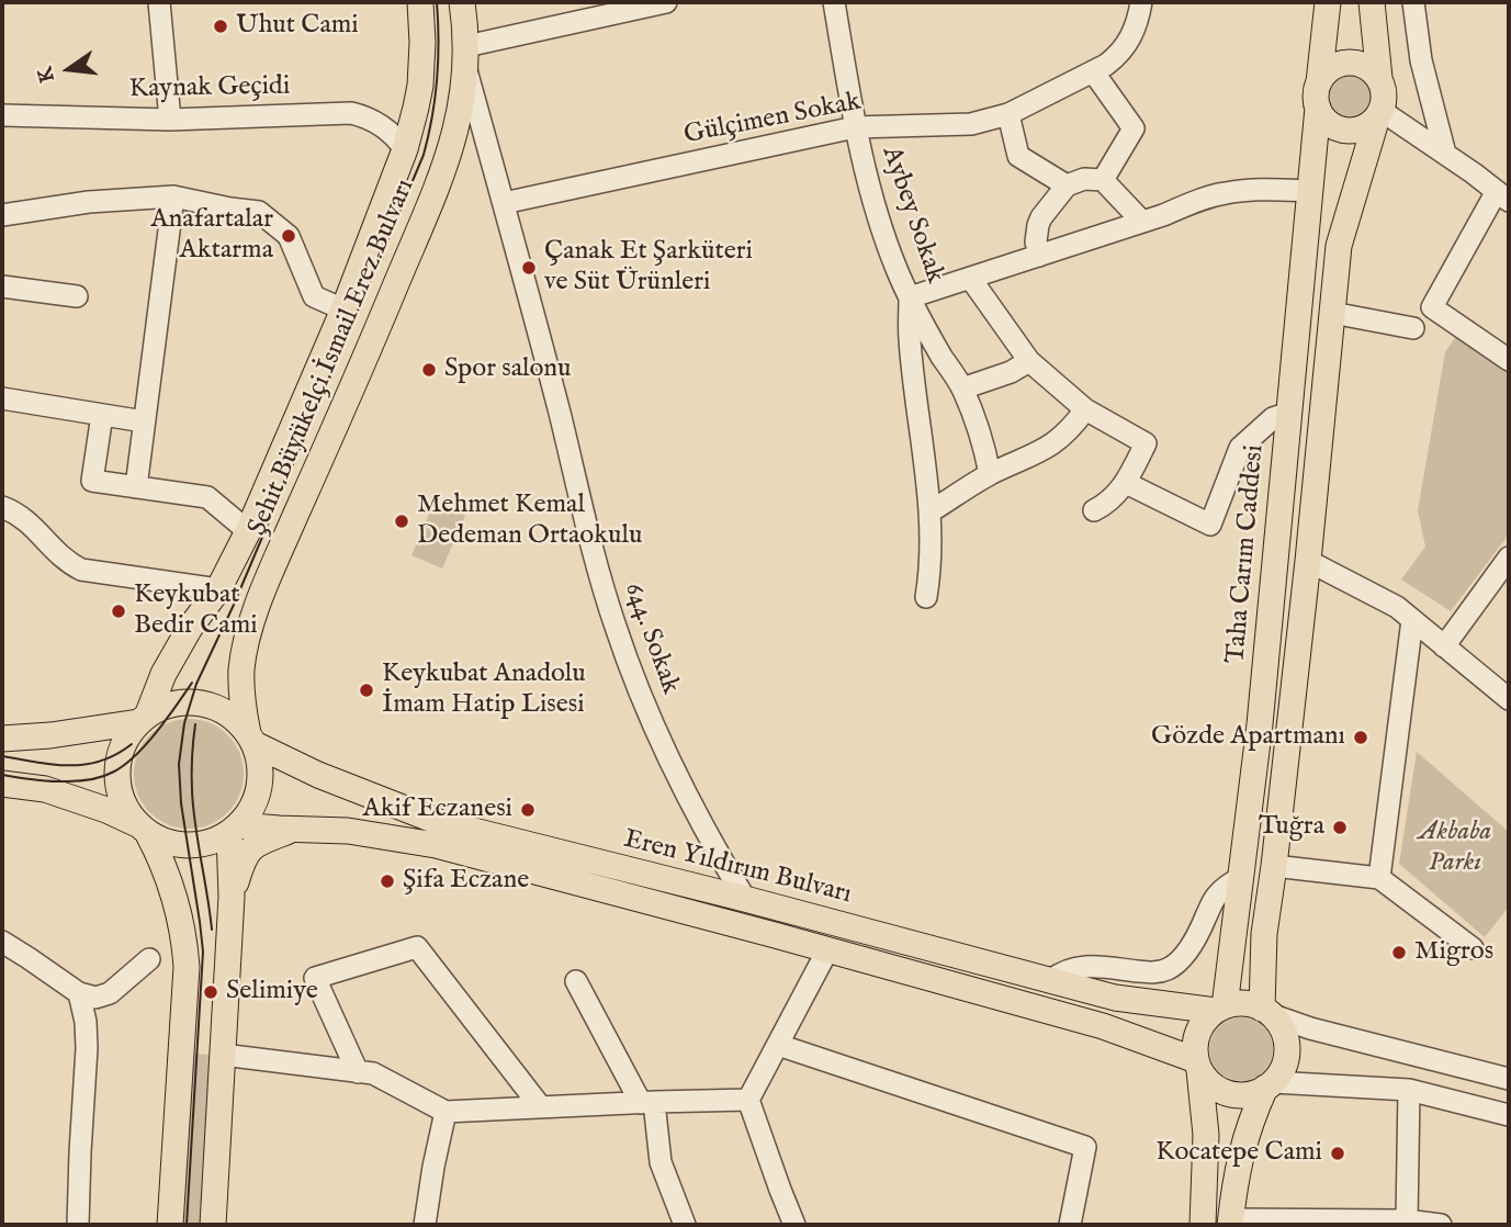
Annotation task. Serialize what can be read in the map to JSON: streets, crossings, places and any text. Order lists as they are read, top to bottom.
{
  "streets": {
    "main road": ["Şehit Büyükelçi İsmail Erez Bulvarı", "Taha Carım Caddesi", "Eren Yıldırım Bulvarı"],
    "street": [
      "Kaynak Geçidi",
      "Gülçimen Sokak",
      "Aybey Sokak",
      "644. Sokak"
    ]
  },
  "crossings": [
    ["Kaynak Geçidi", "Şehit Büyükelçi İsmail Erez Bulvarı"],
    ["Gülçimen Sokak", "Aybey Sokak"],
    ["Gülçimen Sokak", "644. Sokak"],
    ["Şehit Büyükelçi İsmail Erez Bulvarı", "644. Sokak"],
    ["Şehit Büyükelçi İsmail Erez Bulvarı", "Eren Yıldırım Bulvarı"],
    ["Taha Carım Caddesi", "Eren Yıldırım Bulvarı"],
    ["644. Sokak", "Eren Yıldırım Bulvarı"]
  ],
  "parks": ["Akbaba Parkı"],
  "places": [
    "Uhut Cami",
    "Anafartalar Aktarma",
    "Çanak Et Şarküteri ve Süt Ürünleri",
    "Spor salonu",
    "Mehmet Kemal Dedeman Ortaokulu",
    "Keykubat Bedir Cami",
    "Keykubat Anadolu İmam Hatip Lisesi",
    "Gözde Apartmanı",
    "Akif Eczanesi",
    "Tuğra",
    "Şifa Eczane",
    "Migros",
    "Selimiye",
    "Kocatepe Cami"
  ],
  "north": "left"
}
